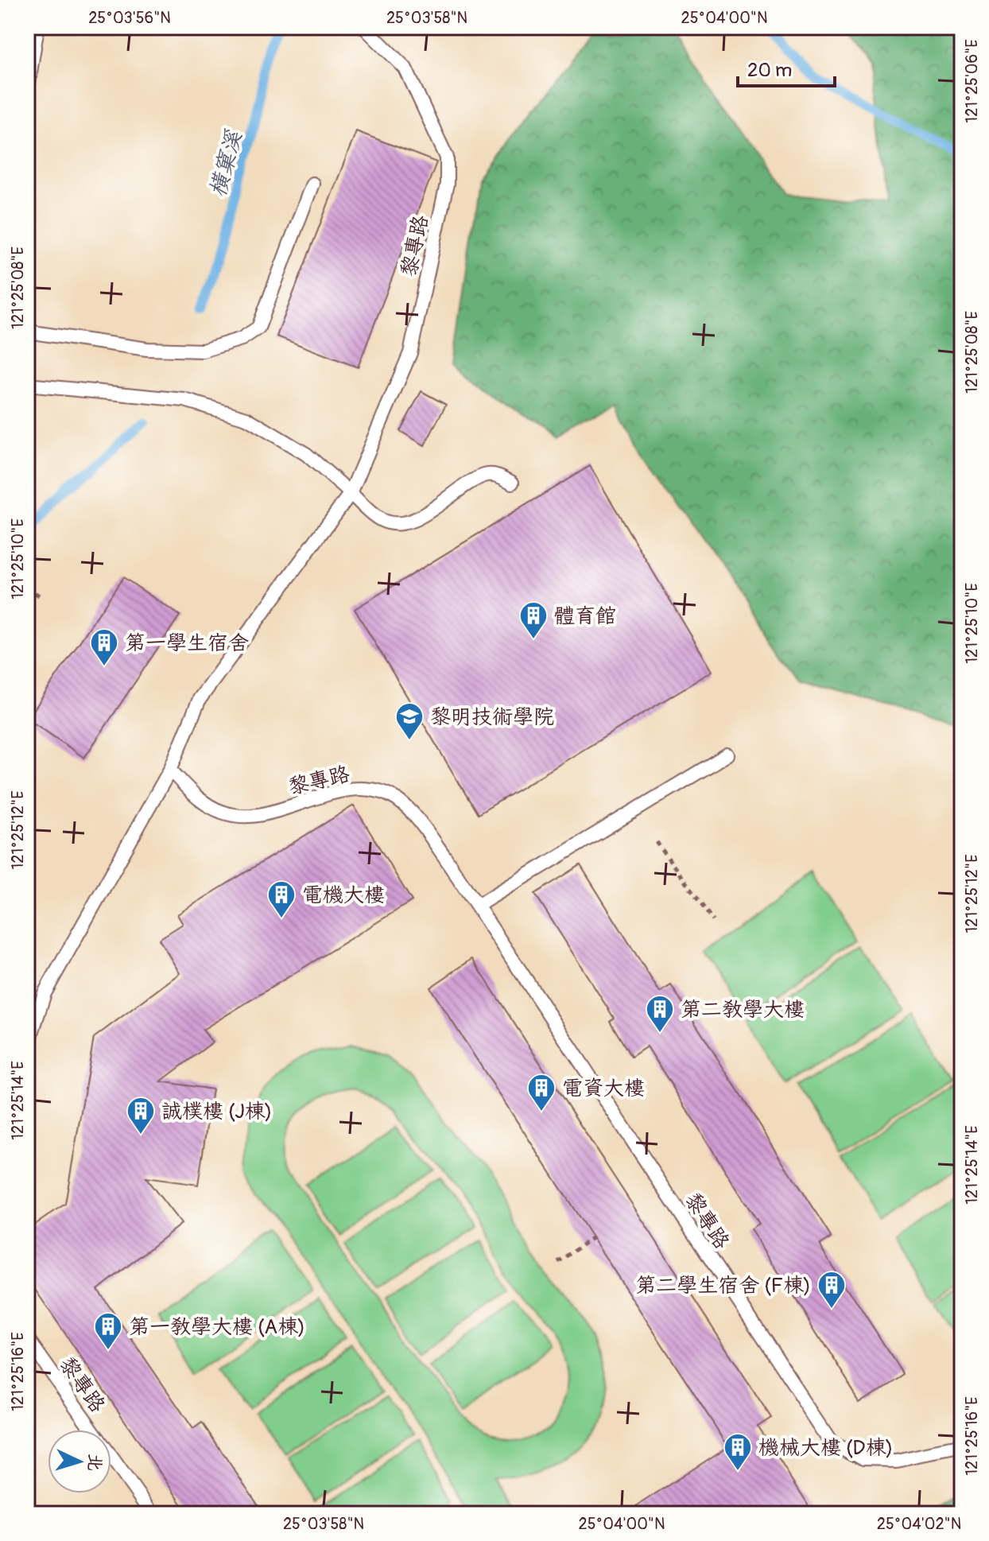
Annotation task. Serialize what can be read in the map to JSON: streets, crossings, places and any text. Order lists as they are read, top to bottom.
{
  "streets": {
    "lane": ["黎專路"]
  },
  "water": ["橫窠溪"],
  "places": {
    "building": [
      "體育館",
      "第一學生宿舍",
      "電機大樓",
      "第二教學大樓",
      "電資大樓",
      "誠樸樓 (J棟)",
      "第二學生宿舍 (F棟)",
      "第一教學大樓 (A棟)",
      "機械大樓 (D棟)"
    ],
    "school or university": ["黎明技術學院"]
  },
  "scale_bar": "20 m",
  "north": "right",
  "coordinates": [
    "25°03'56\"N",
    "25°03'58\"N",
    "25°04'00\"N",
    "121°25'06\"E",
    "121°25'08\"E",
    "121°25'10\"E",
    "121°25'12\"E",
    "121°25'14\"E",
    "121°25'16\"E",
    "25°04'02\"N"
  ]
}
